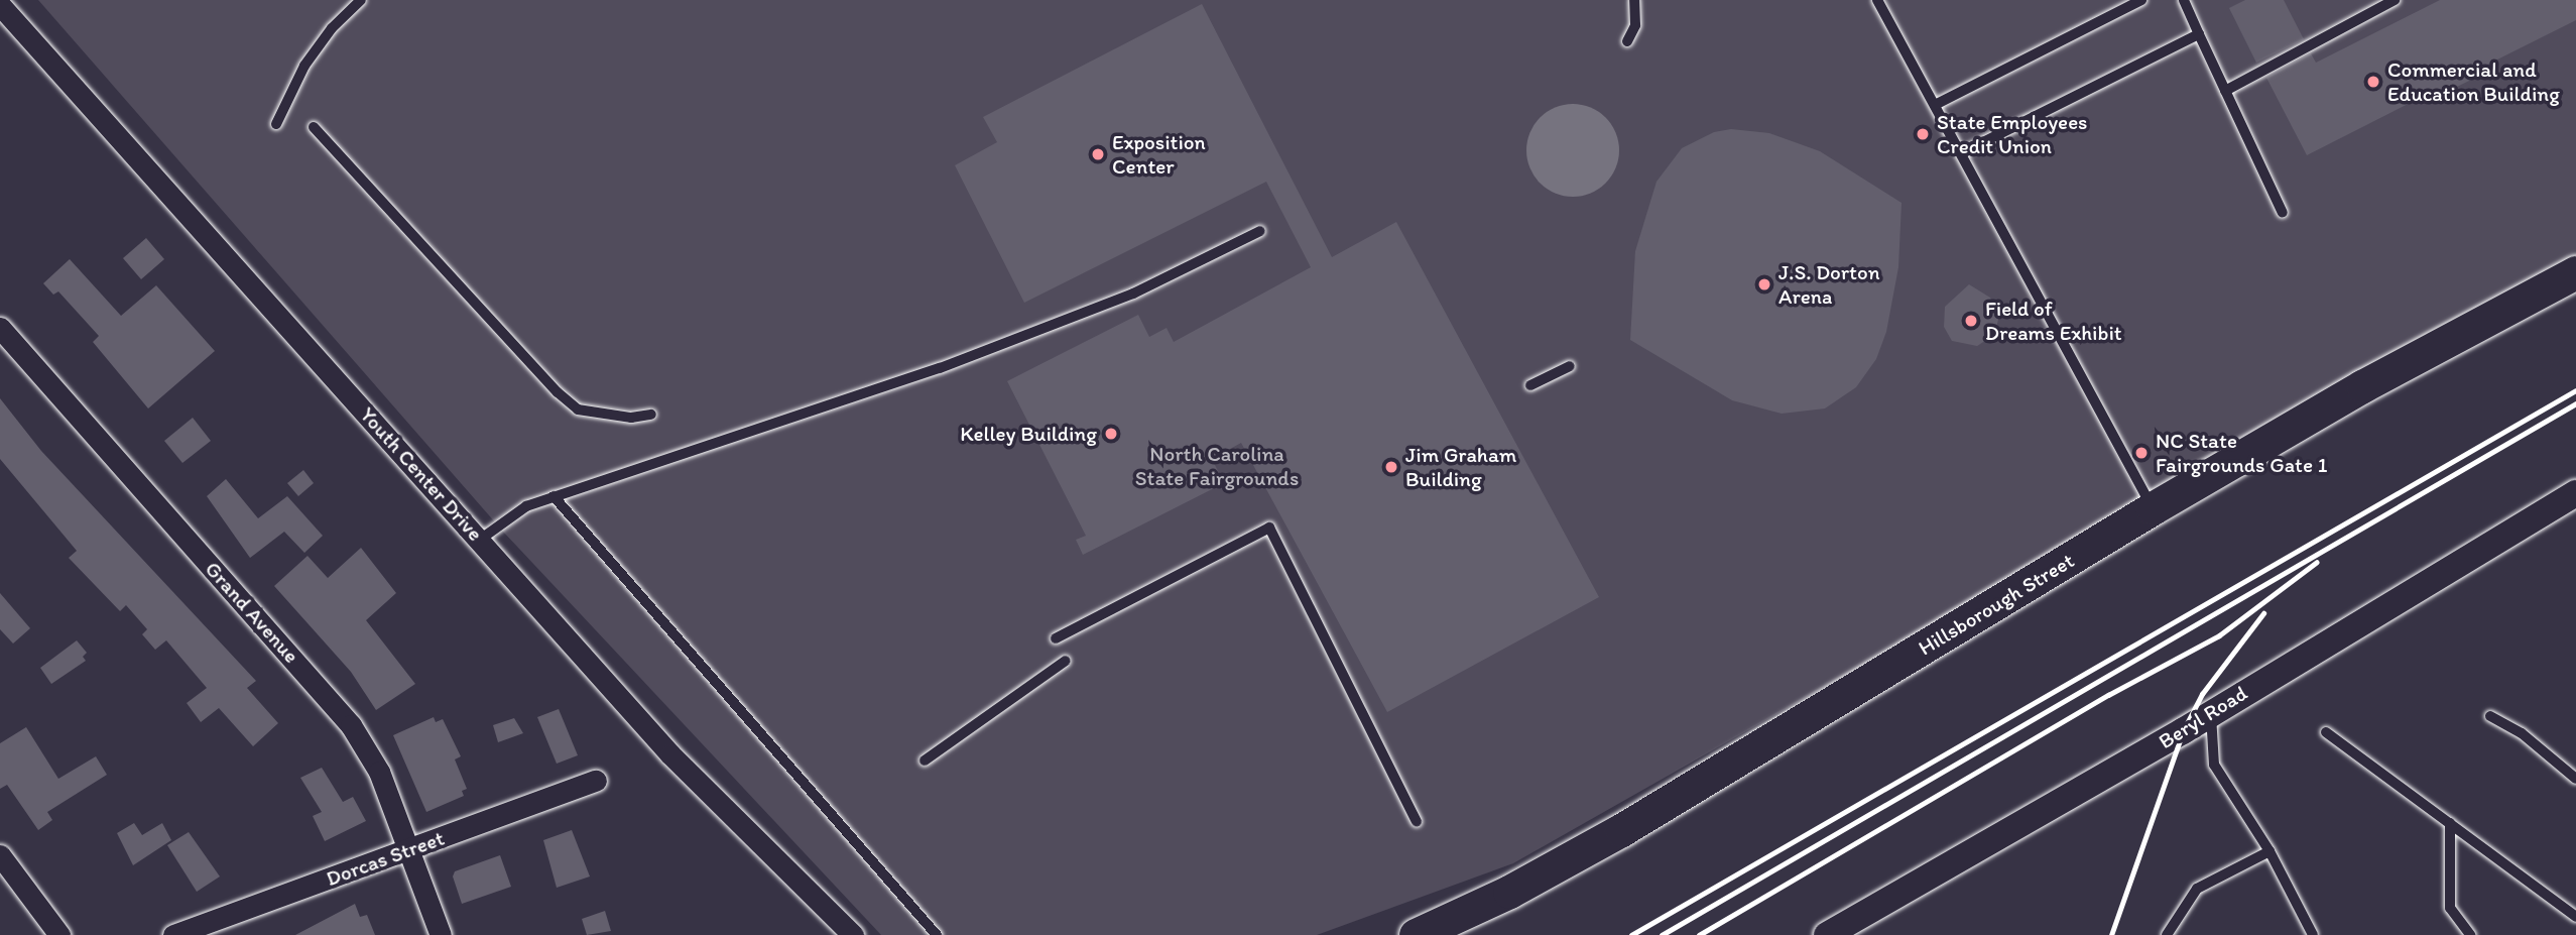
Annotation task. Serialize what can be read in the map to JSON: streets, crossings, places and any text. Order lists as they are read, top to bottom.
{
  "streets": {
    "main road": ["Hillsborough Street"],
    "street": [
      "Youth Center Drive",
      "Grand Avenue",
      "Beryl Road",
      "Dorcas Street"
    ]
  },
  "crossings": [
    ["Grand Avenue", "Dorcas Street"]
  ],
  "parks": ["North Carolina State Fairgrounds"],
  "places": [
    "Commercial and Education Building",
    "State Employees Credit Union",
    "Exposition Center",
    "J.S. Dorton Arena",
    "Field of Dreams Exhibit",
    "Kelley Building",
    "NC State Fairgrounds Gate 1",
    "Jim Graham Building"
  ]
}
